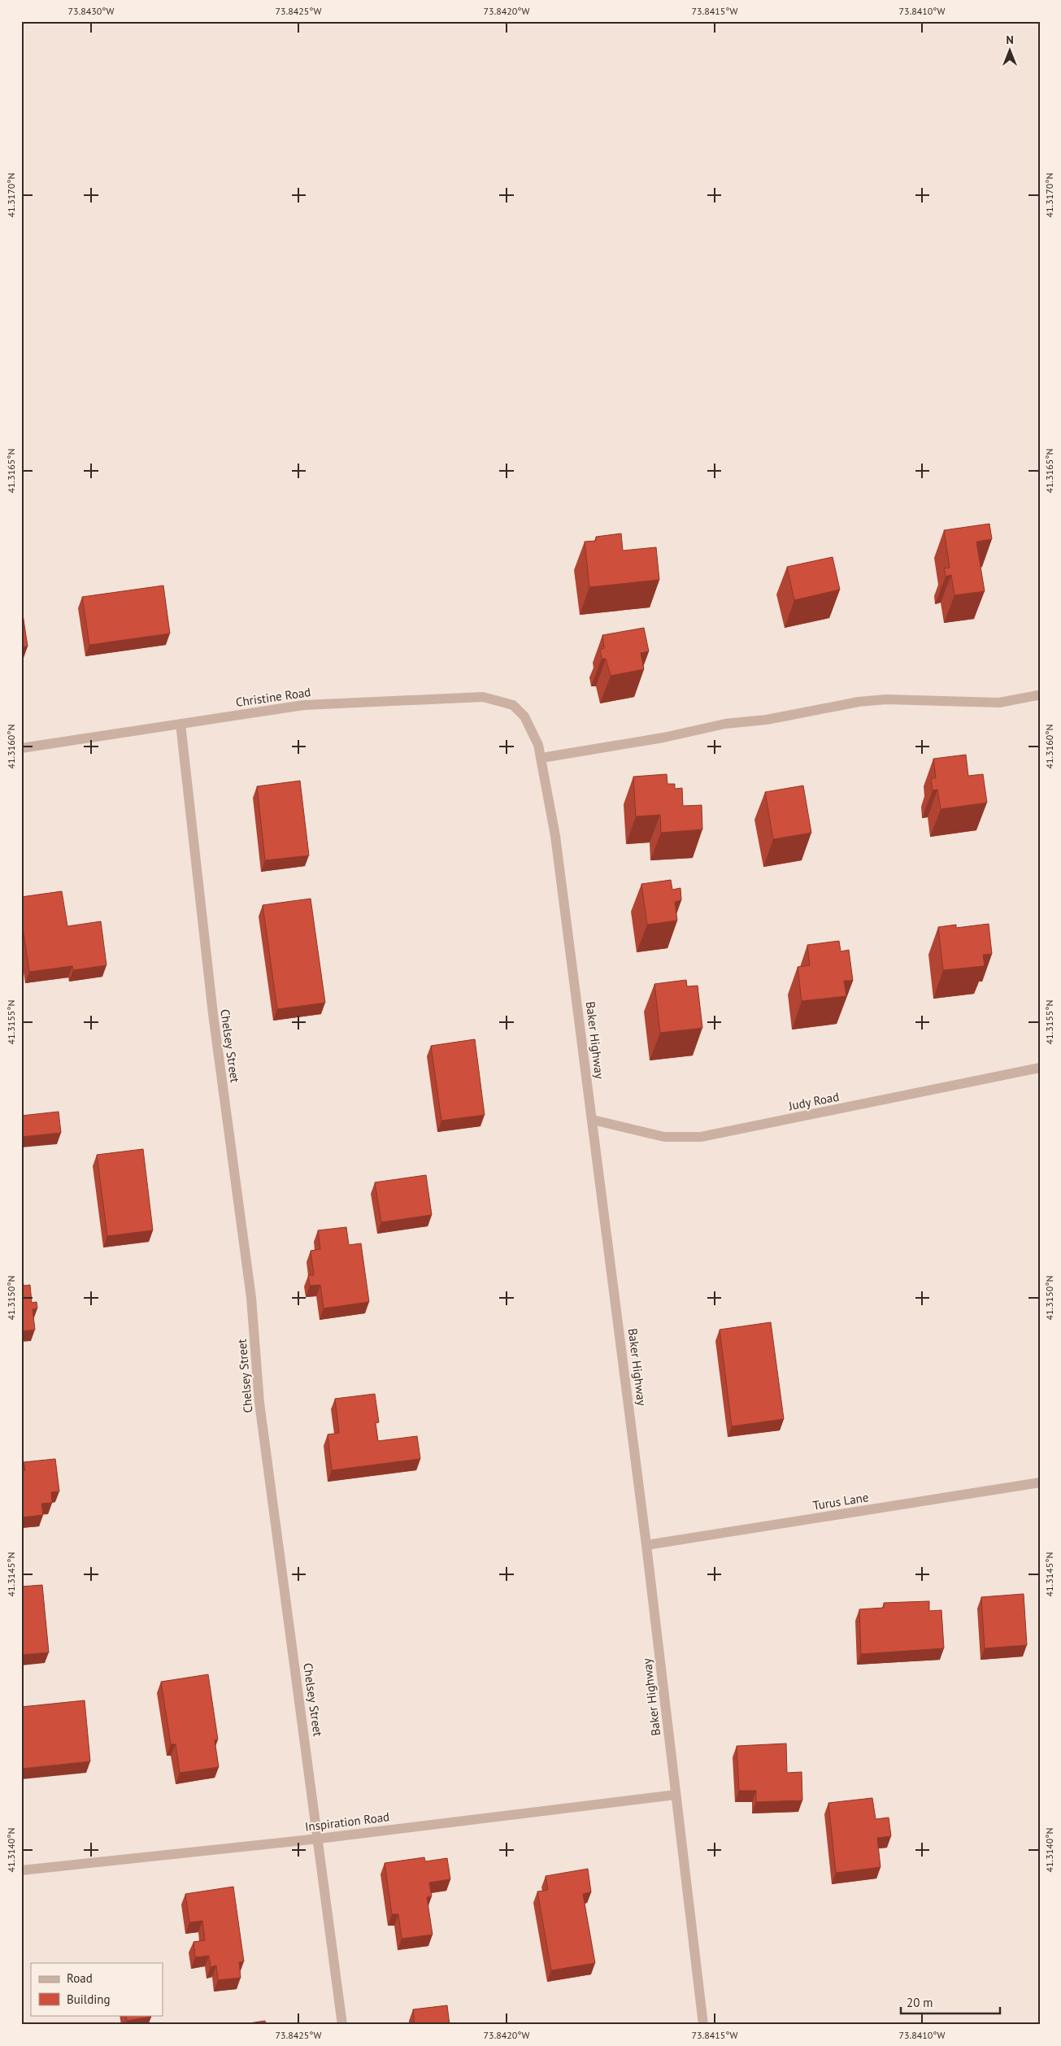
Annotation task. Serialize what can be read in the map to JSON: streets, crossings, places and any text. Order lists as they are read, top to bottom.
{
  "streets": {
    "street": [
      "Christine Road",
      "Baker Highway",
      "Chelsey Street",
      "Judy Road",
      "Turus Lane",
      "Inspiration Road"
    ]
  },
  "crossings": [
    ["Christine Road", "Baker Highway"],
    ["Christine Road", "Chelsey Street"],
    ["Baker Highway", "Judy Road"],
    ["Baker Highway", "Turus Lane"],
    ["Baker Highway", "Inspiration Road"],
    ["Chelsey Street", "Inspiration Road"]
  ],
  "legend": ["Road", "Building"],
  "scale_bar": "20 m",
  "north": "top",
  "coordinates": [
    "73.8430°W",
    "73.8425°W",
    "73.8420°W",
    "73.8415°W",
    "73.8410°W",
    "41.3170°N",
    "41.3165°N",
    "41.3160°N",
    "41.3155°N",
    "41.3150°N",
    "41.3145°N",
    "41.3140°N"
  ]
}
